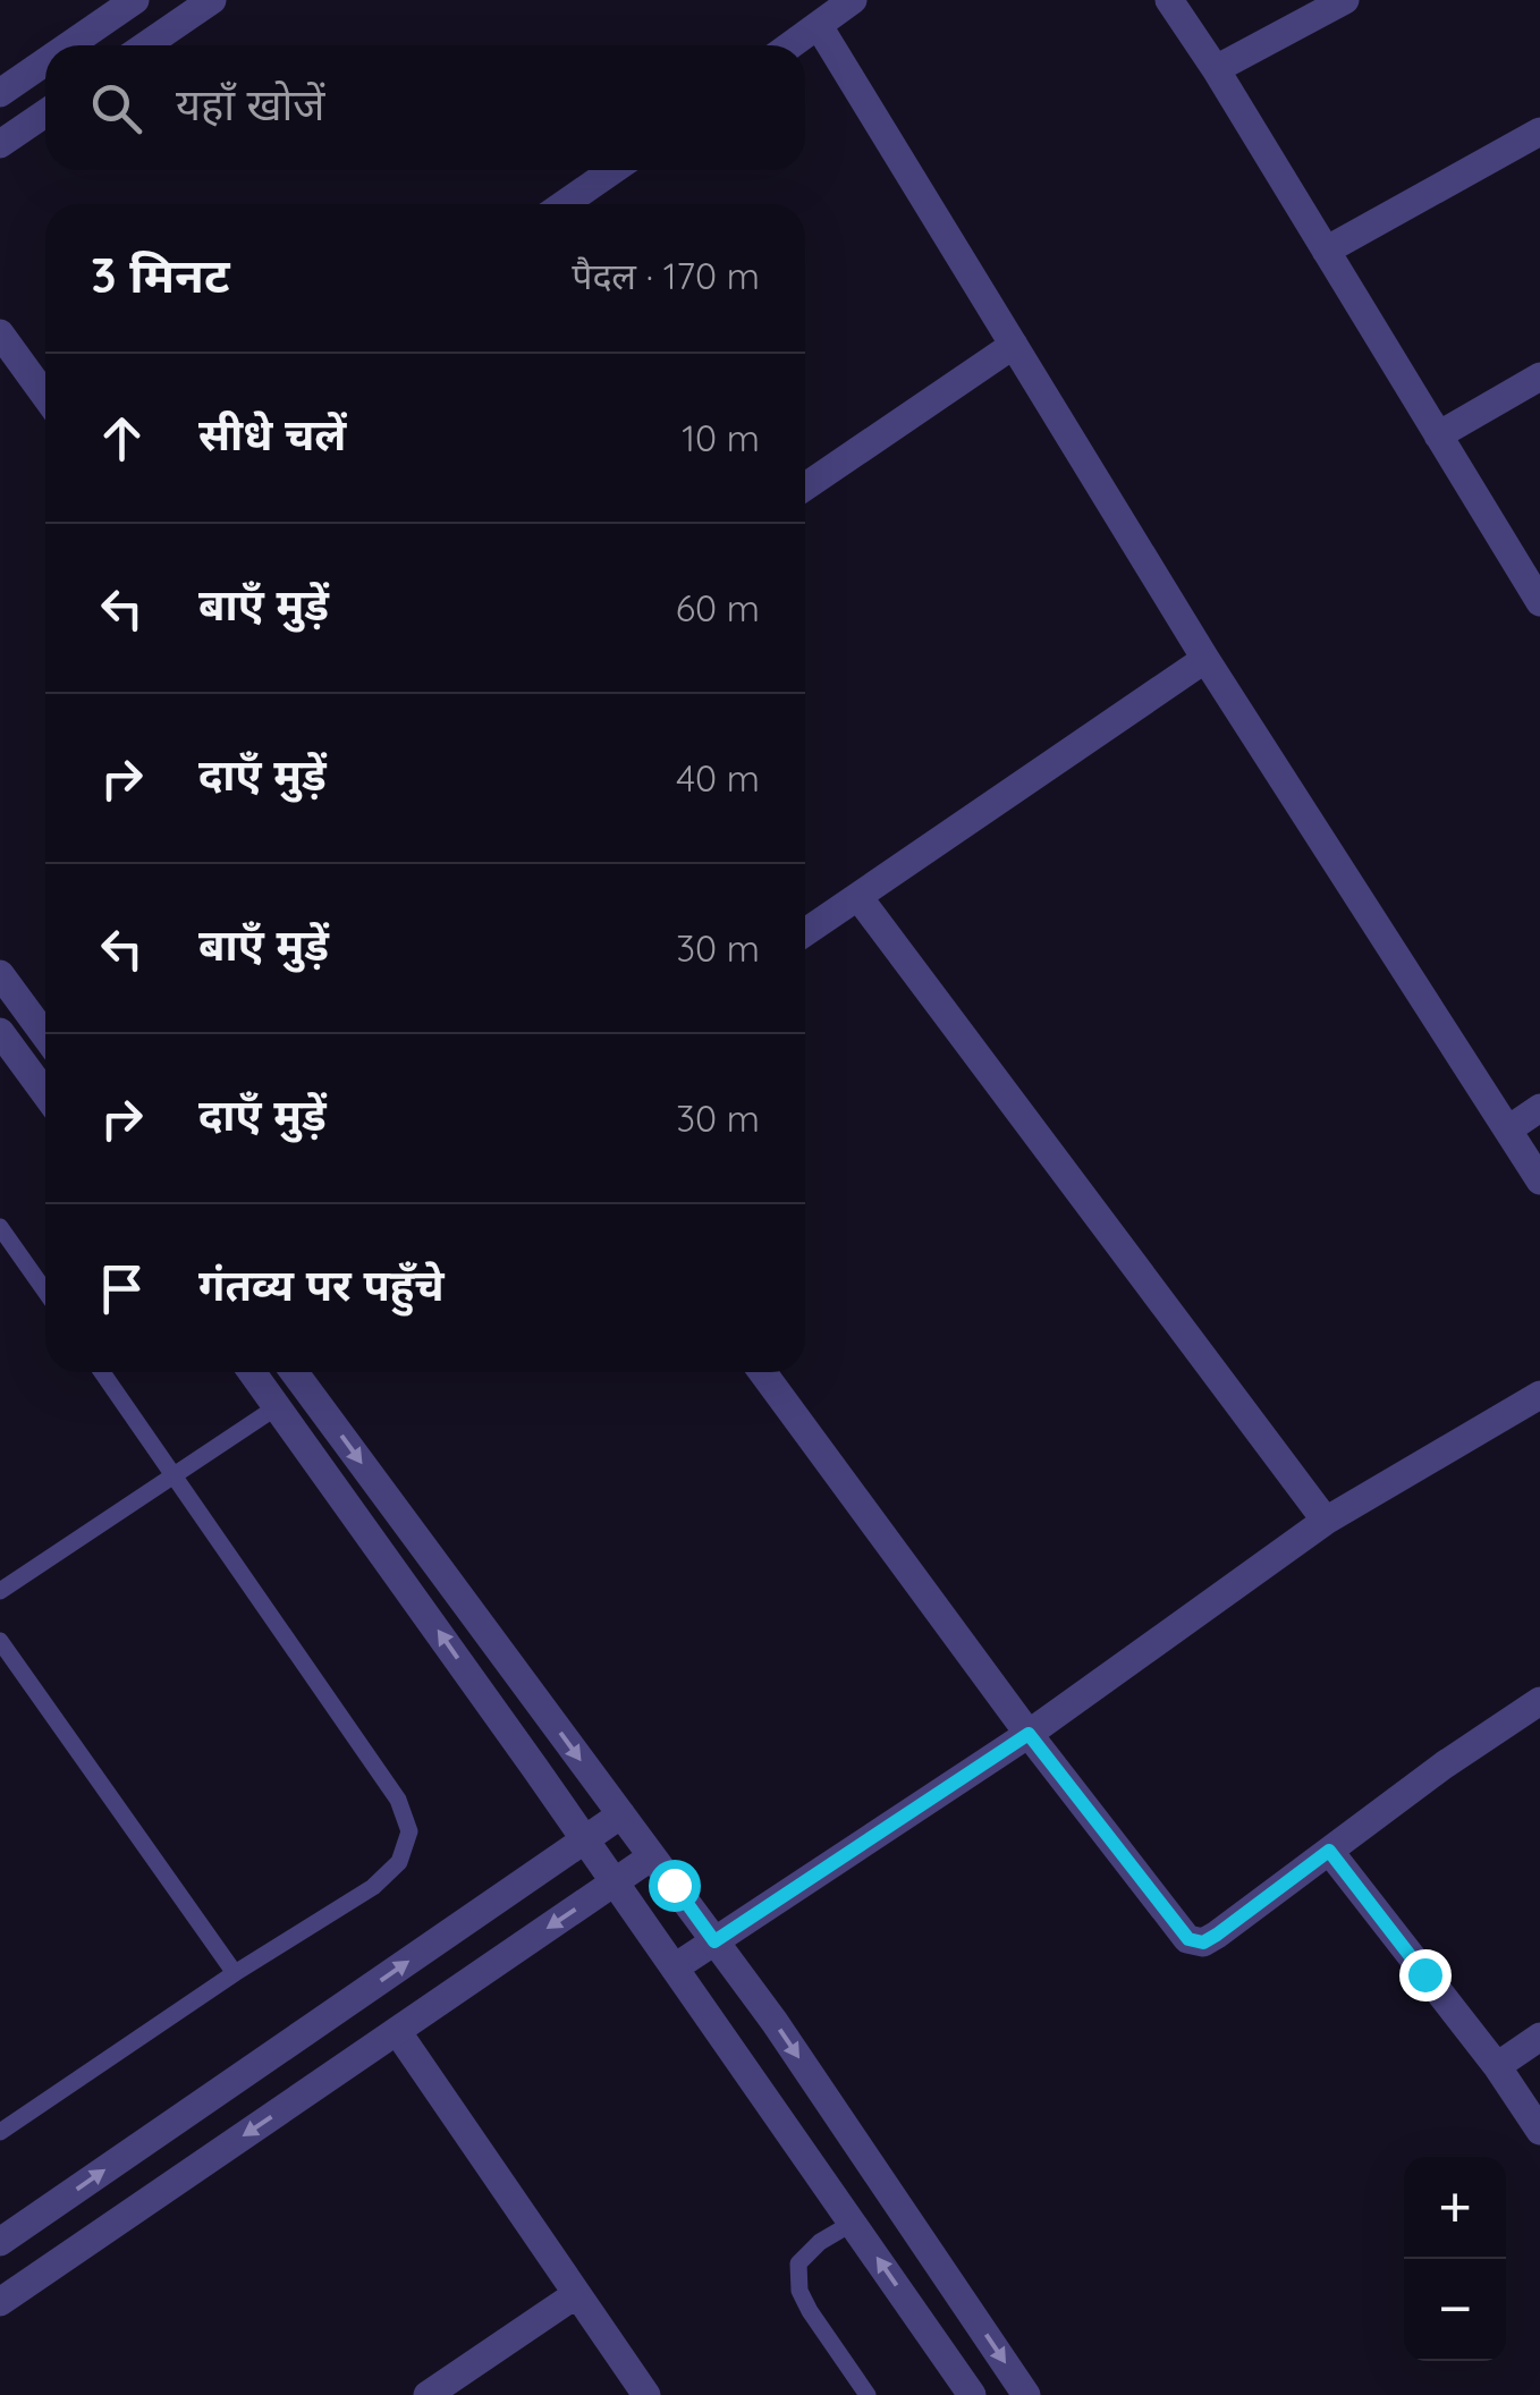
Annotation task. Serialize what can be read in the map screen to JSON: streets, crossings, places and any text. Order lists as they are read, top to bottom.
{
  "page": {
    "search": "यहाँ खोजें",
    "heading": ["3 मिनट", "पैदल · 170 m"],
    "list": [
      ["सीधे चलें", "10 m"],
      ["बाएँ मुड़ें", "60 m"],
      ["दाएँ मुड़ें", "40 m"],
      ["बाएँ मुड़ें", "30 m"],
      ["दाएँ मुड़ें", "30 m"],
      "गंतव्य पर पहुँचे"
    ],
    "map_buttons": ["+", "−"]
  }
}
